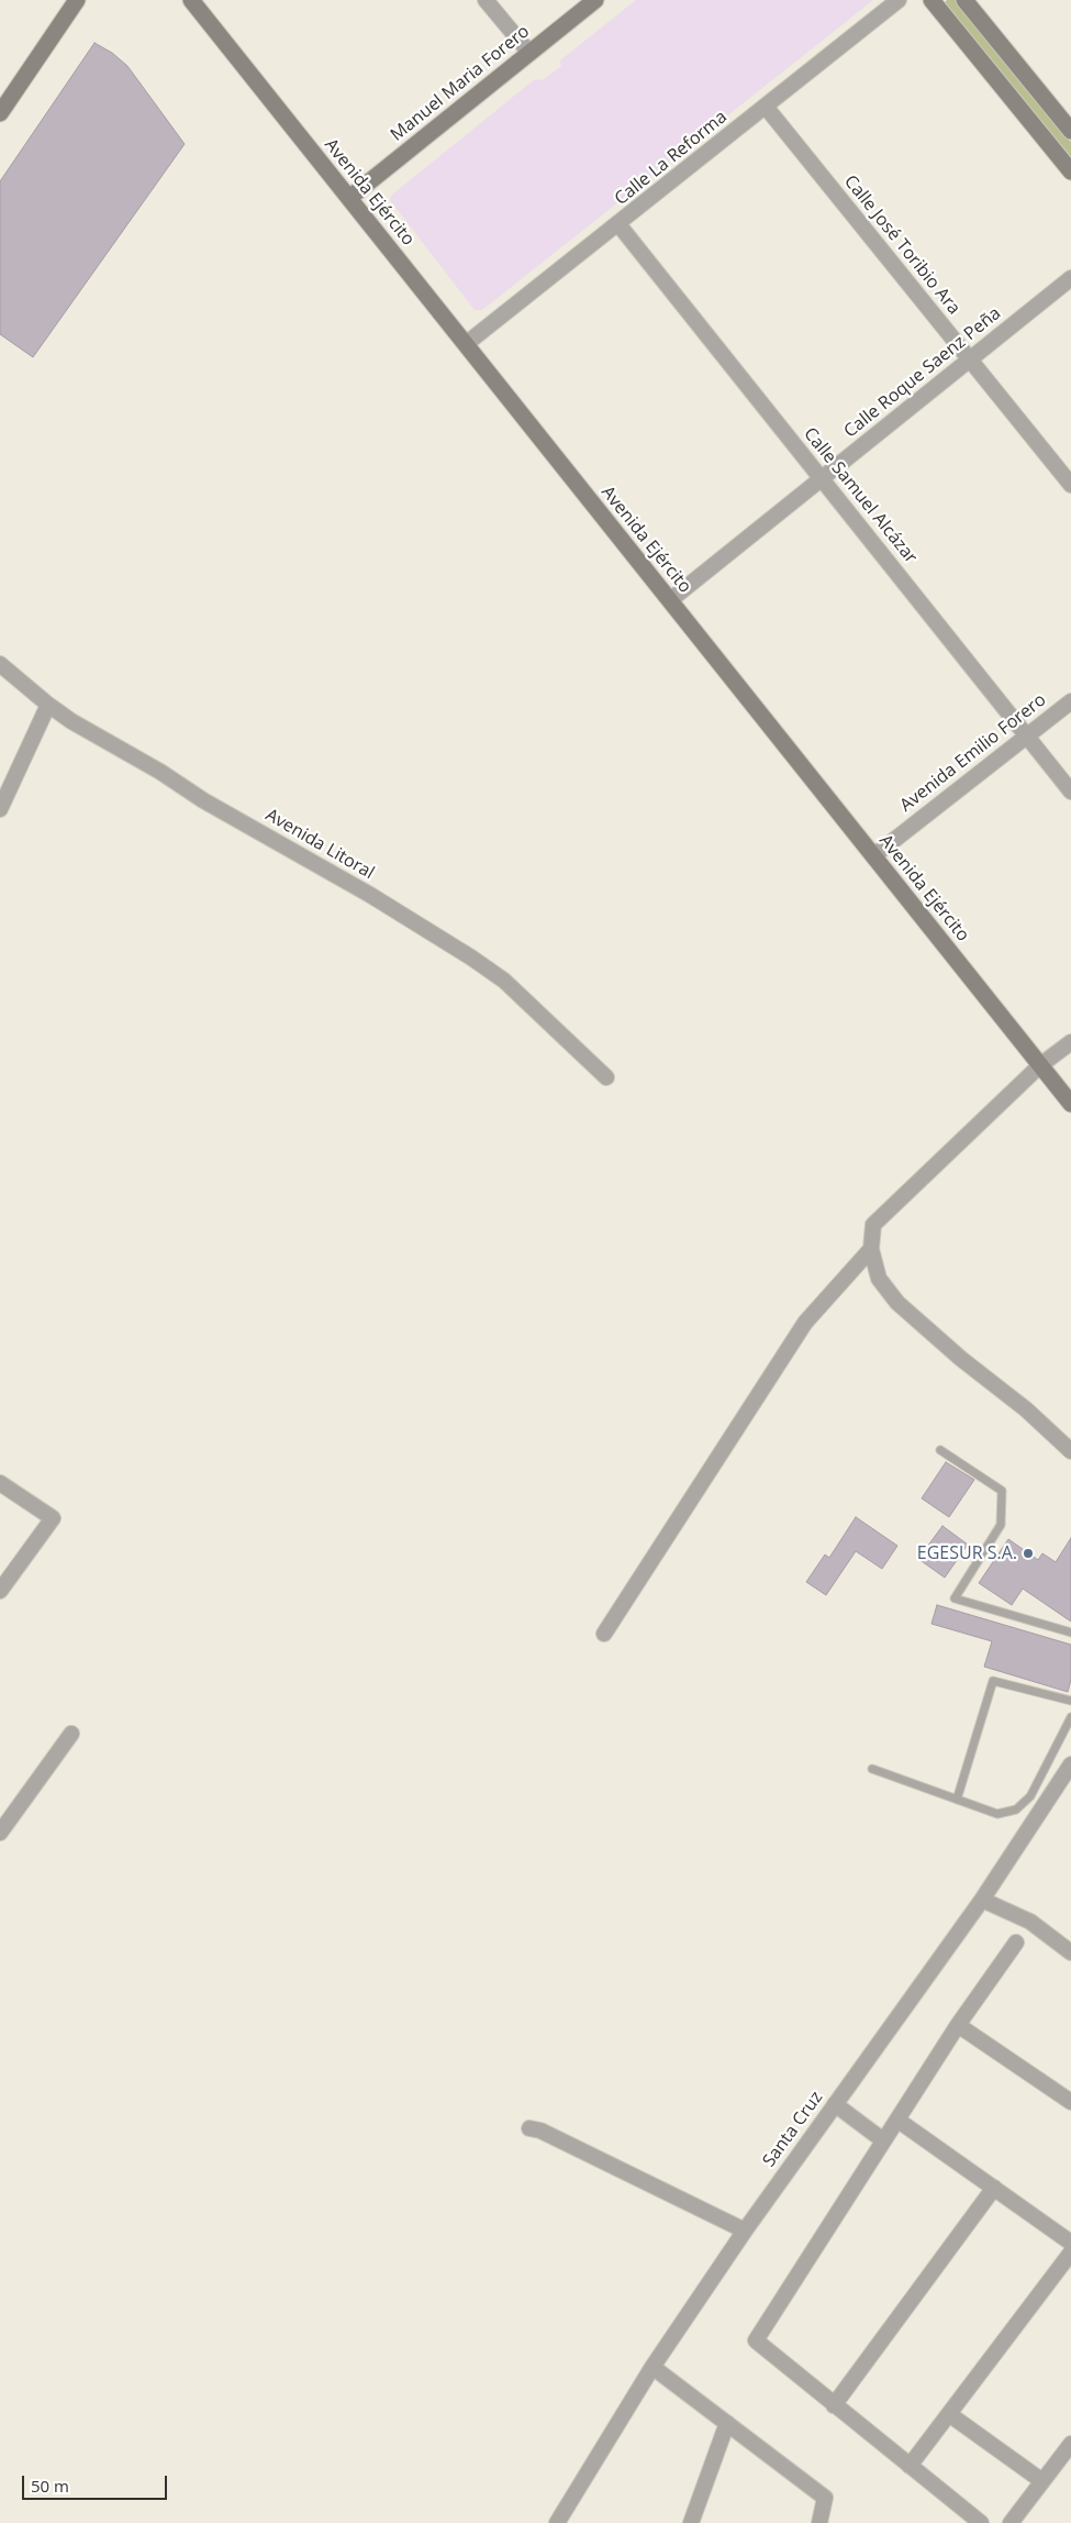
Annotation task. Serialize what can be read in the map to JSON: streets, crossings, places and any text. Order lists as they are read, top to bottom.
{
  "streets": {
    "main road": ["Manuel Maria Forero", "Avenida Ejército"],
    "street": [
      "Calle La Reforma",
      "Calle José Toribio Ara",
      "Calle Roque Saenz Peña",
      "Calle Samuel Alcázar",
      "Avenida Emilio Forero",
      "Avenida Litoral",
      "Santa Cruz"
    ]
  },
  "crossings": [
    ["Manuel Maria Forero", "Avenida Ejército"],
    ["Calle La Reforma", "Avenida Ejército"],
    ["Calle La Reforma", "Calle José Toribio Ara"],
    ["Calle La Reforma", "Calle Samuel Alcázar"],
    ["Avenida Ejército", "Calle Roque Saenz Peña"],
    ["Avenida Ejército", "Avenida Emilio Forero"],
    ["Calle José Toribio Ara", "Calle Roque Saenz Peña"],
    ["Calle Roque Saenz Peña", "Calle Samuel Alcázar"],
    ["Calle Samuel Alcázar", "Avenida Emilio Forero"]
  ],
  "places": ["EGESUR S.A."],
  "scale_bar": "50 m"
}
